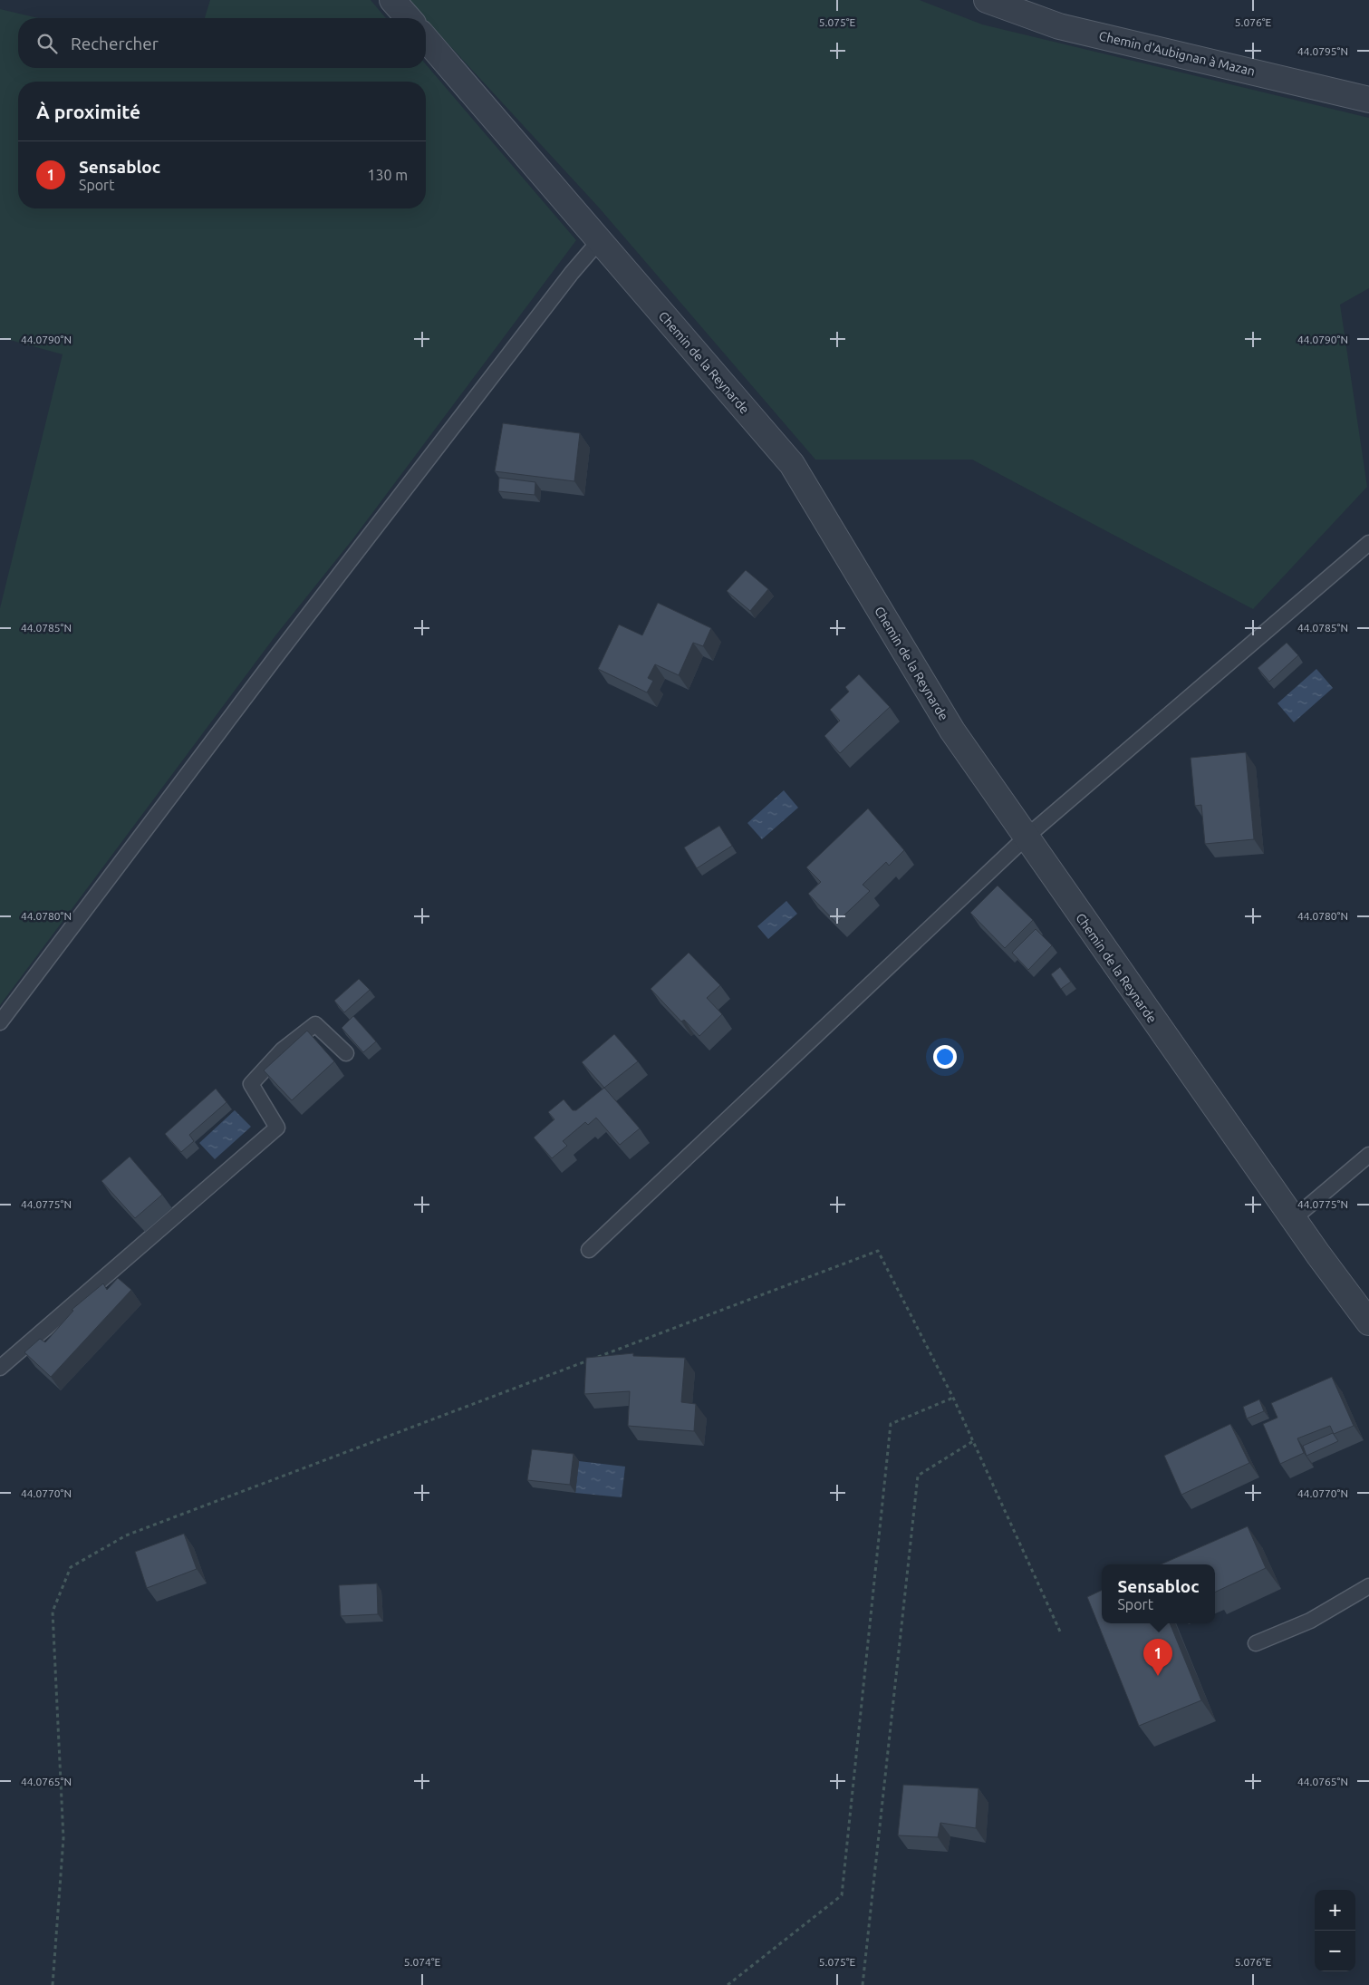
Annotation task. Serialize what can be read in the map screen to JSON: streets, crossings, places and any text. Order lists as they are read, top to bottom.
{
  "streets": {
    "street": ["Chemin d'Aubignan à Mazan", "Chemin de la Reynarde"]
  },
  "page": {
    "search": "Rechercher",
    "heading": "À proximité",
    "list": [
      {
        "mark": "1",
        "name": "Sensabloc",
        "note": "Sport",
        "value": "130 m"
      }
    ],
    "popup": ["Sensabloc", "Sport"],
    "pins": "1",
    "map_buttons": ["+", "−"]
  },
  "coordinates": [
    "5.075°E",
    "5.076°E",
    "44.0795°N",
    "44.0790°N",
    "44.0785°N",
    "44.0780°N",
    "44.0775°N",
    "44.0770°N",
    "44.0765°N",
    "5.074°E"
  ]
}
